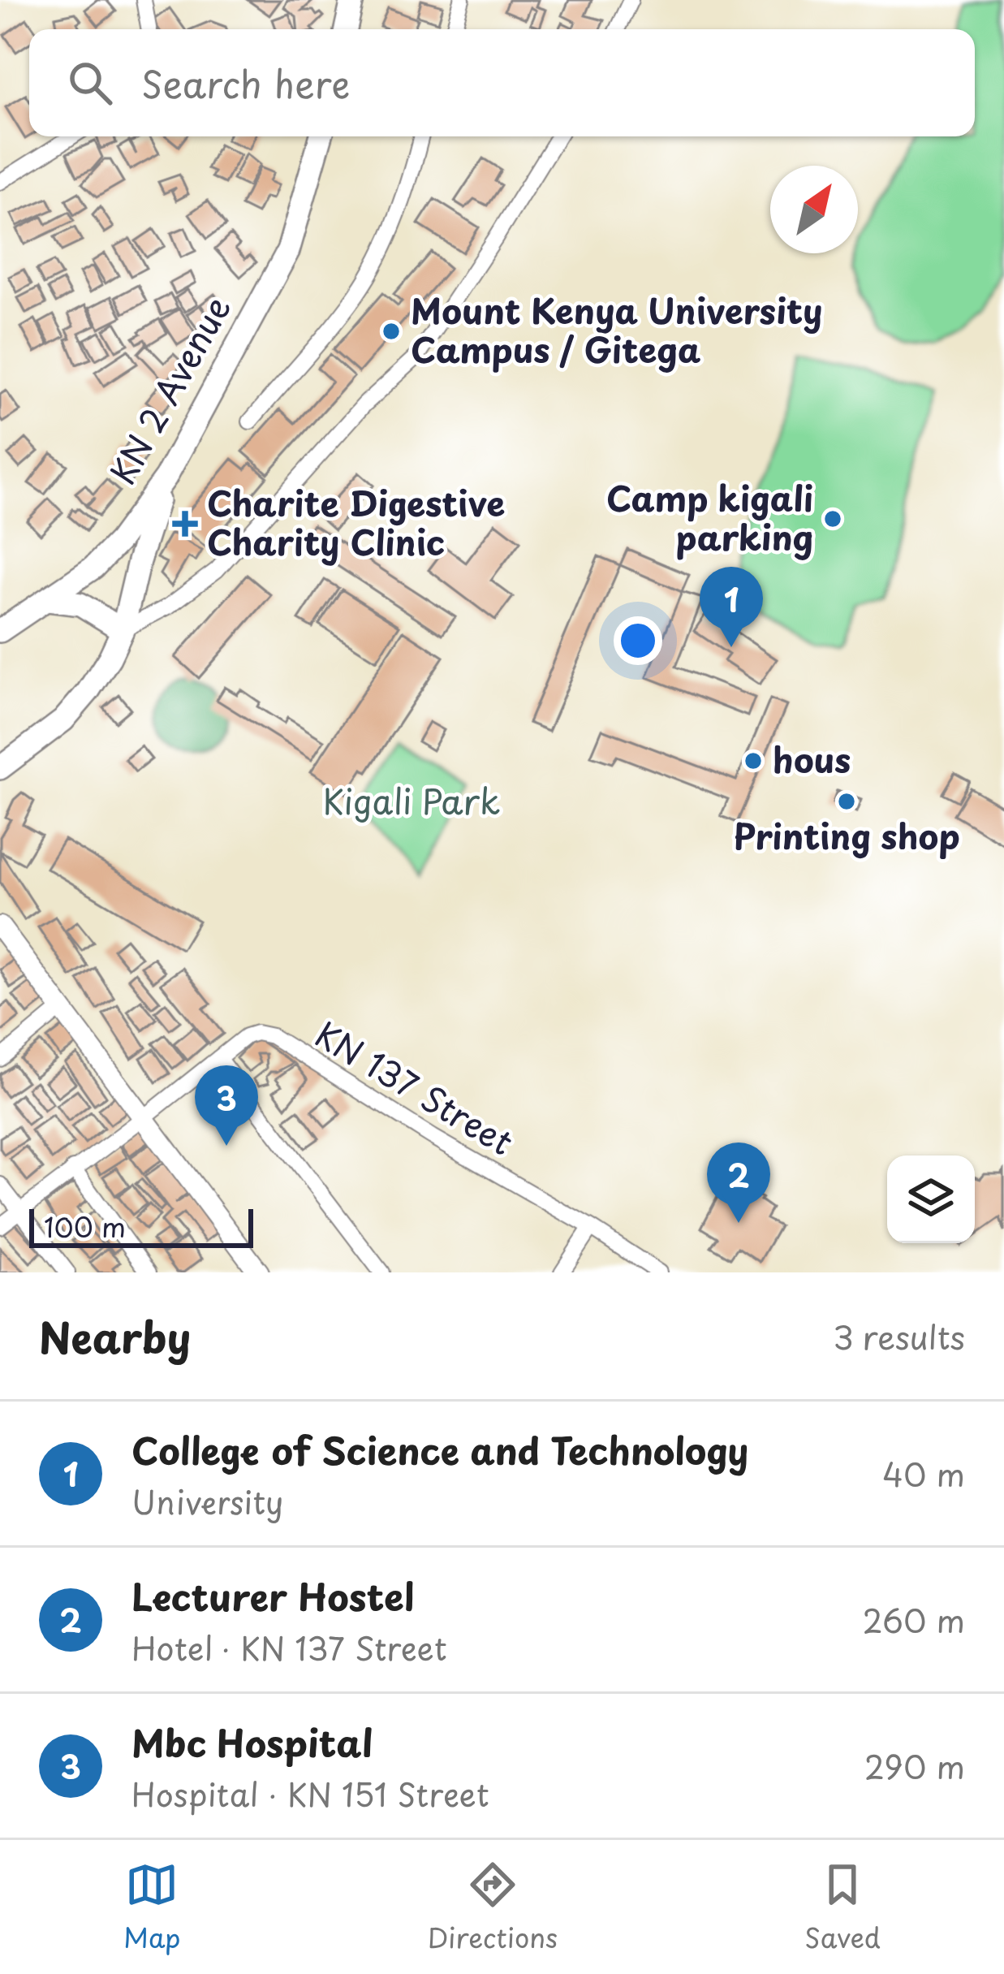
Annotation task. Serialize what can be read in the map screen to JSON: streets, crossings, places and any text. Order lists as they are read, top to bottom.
{
  "streets": {
    "main road": ["KN 2 Avenue"],
    "street": ["KN 137 Street"]
  },
  "parks": ["Kigali Park"],
  "places": {
    "other": [
      "Mount Kenya University Campus / Gitega",
      "Camp kigali parking",
      "hous",
      "Printing shop"
    ],
    "health": ["Charite Digestive Charity Clinic"]
  },
  "scale_bar": "100 m",
  "north": "top right",
  "page": {
    "search": "Search here",
    "pins": ["1", "3", "2"],
    "scale": "100 m",
    "heading": ["Nearby", "3 results"],
    "list": [
      {
        "mark": "1",
        "name": "College of Science and Technology",
        "note": "University",
        "value": "40 m"
      },
      {
        "mark": "2",
        "name": "Lecturer Hostel",
        "note": "Hotel · KN 137 Street",
        "value": "260 m"
      },
      {
        "mark": "3",
        "name": "Mbc Hospital",
        "note": "Hospital · KN 151 Street",
        "value": "290 m"
      }
    ],
    "nav": ["Map", "Directions", "Saved"]
  }
}
